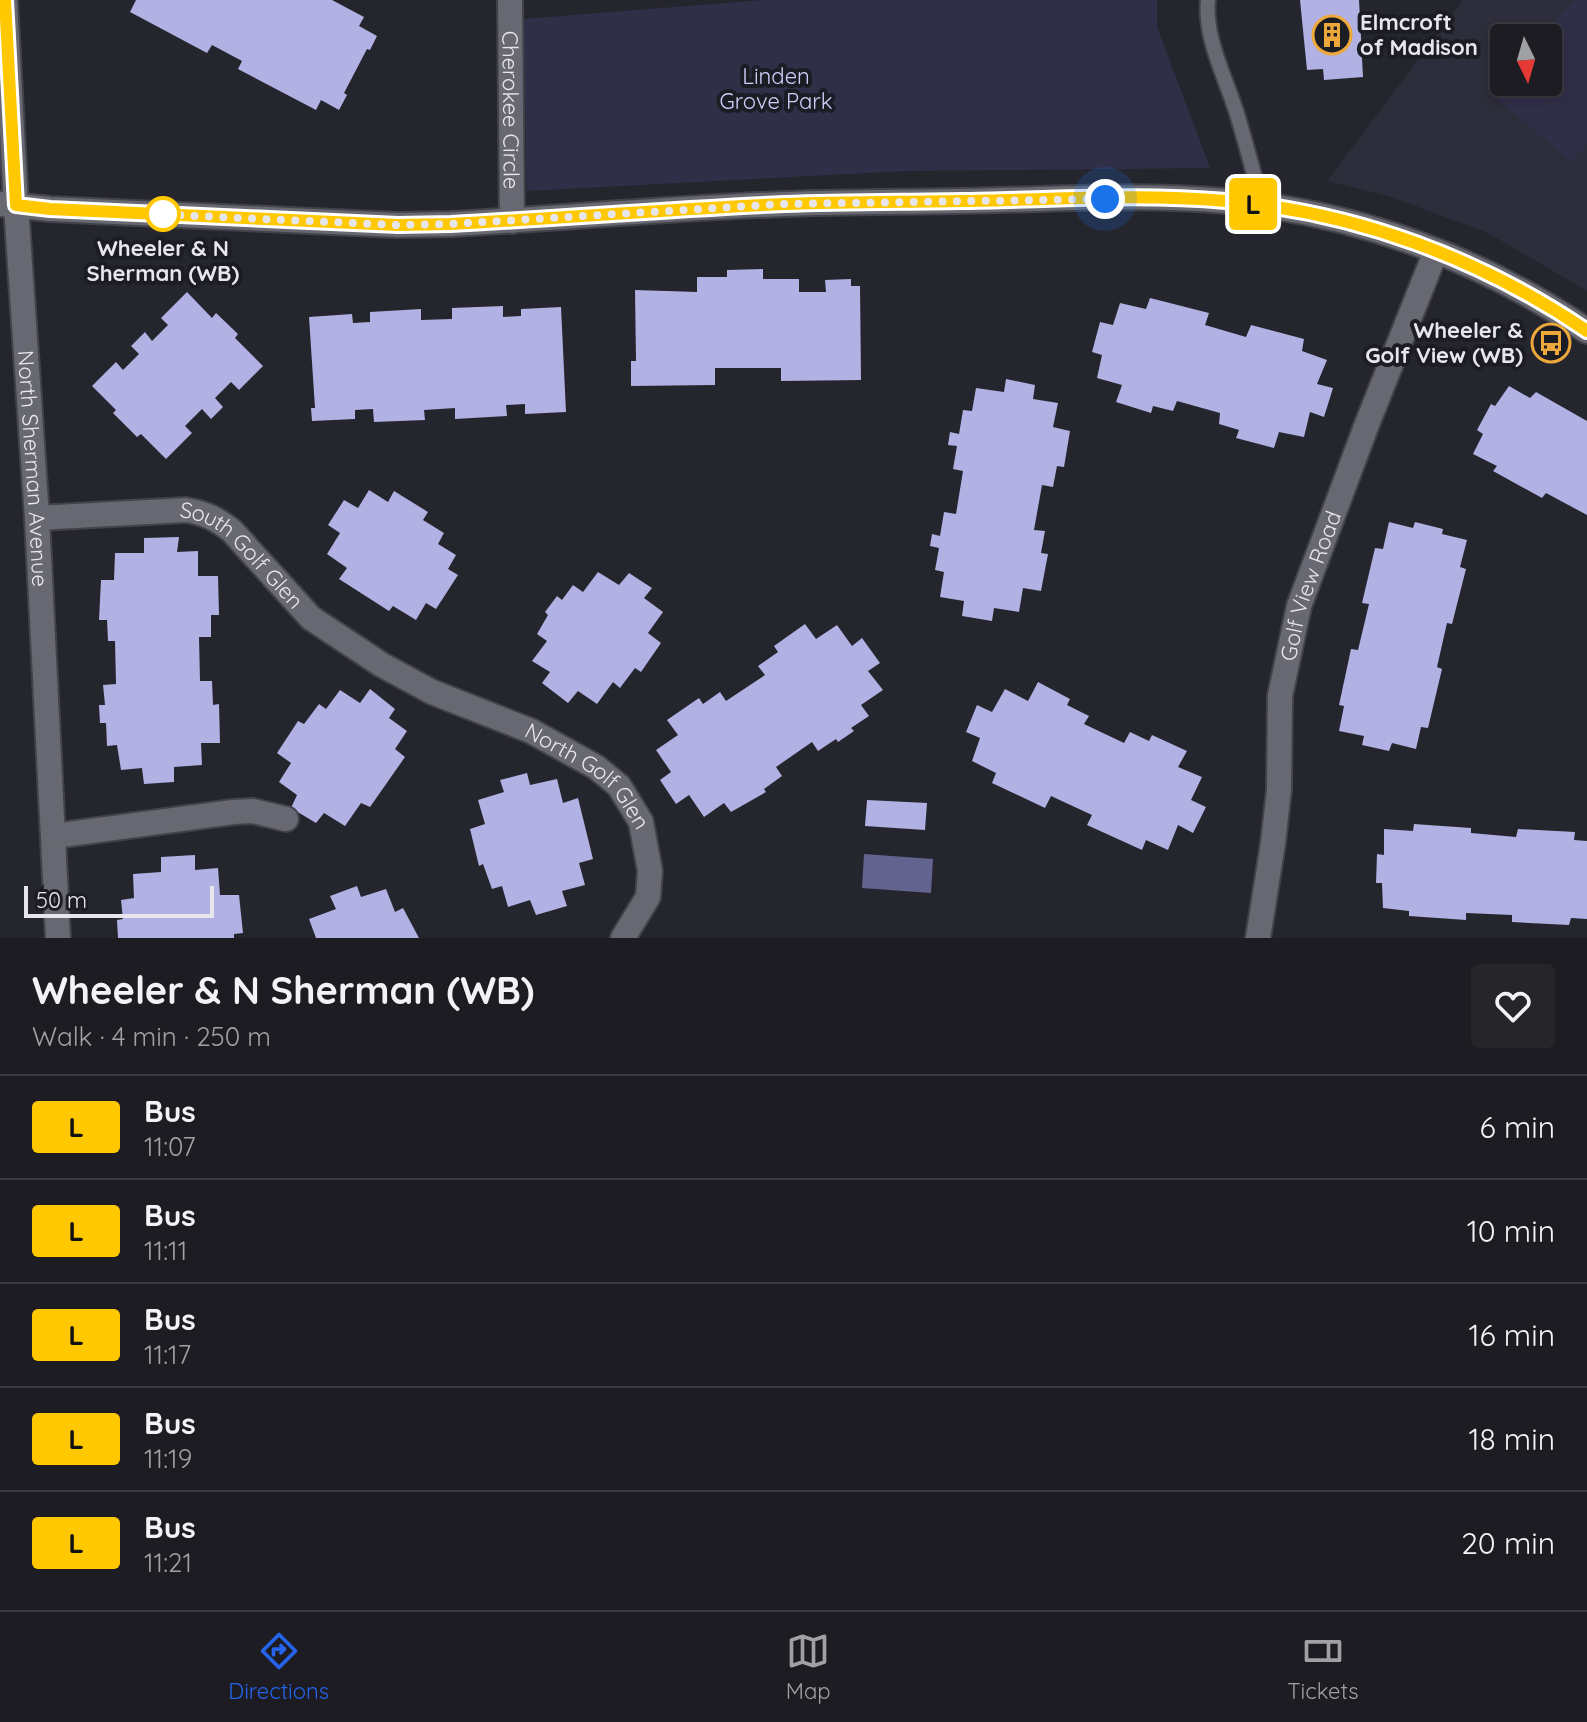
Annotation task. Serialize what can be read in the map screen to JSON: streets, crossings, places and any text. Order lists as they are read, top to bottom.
{
  "streets": {
    "street": [
      "Cherokee Circle",
      "North Sherman Avenue",
      "South Golf Glen",
      "Golf View Road",
      "North Golf Glen"
    ]
  },
  "crossings": [
    ["North Sherman Avenue", "South Golf Glen"],
    ["South Golf Glen", "North Golf Glen"]
  ],
  "parks": ["Linden Grove Park"],
  "places": {
    "building": ["Elmcroft of Madison"],
    "other": ["Wheeler & N Sherman (WB)"],
    "bus stop": ["Wheeler & Golf View (WB)"]
  },
  "lines": ["bus line L"],
  "scale_bar": "50 m",
  "north": "bottom",
  "page": {
    "on_map": "L",
    "scale": "50 m",
    "heading": ["Wheeler & N Sherman (WB)", "Walk · 4 min · 250 m"],
    "list": [
      {
        "mark": "L",
        "name": "Bus",
        "note": "11:07",
        "value": "6 min"
      },
      {
        "mark": "L",
        "name": "Bus",
        "note": "11:11",
        "value": "10 min"
      },
      {
        "mark": "L",
        "name": "Bus",
        "note": "11:17",
        "value": "16 min"
      },
      {
        "mark": "L",
        "name": "Bus",
        "note": "11:19",
        "value": "18 min"
      },
      {
        "mark": "L",
        "name": "Bus",
        "note": "11:21",
        "value": "20 min"
      }
    ],
    "tabs": ["Directions", "Map", "Tickets"]
  }
}
